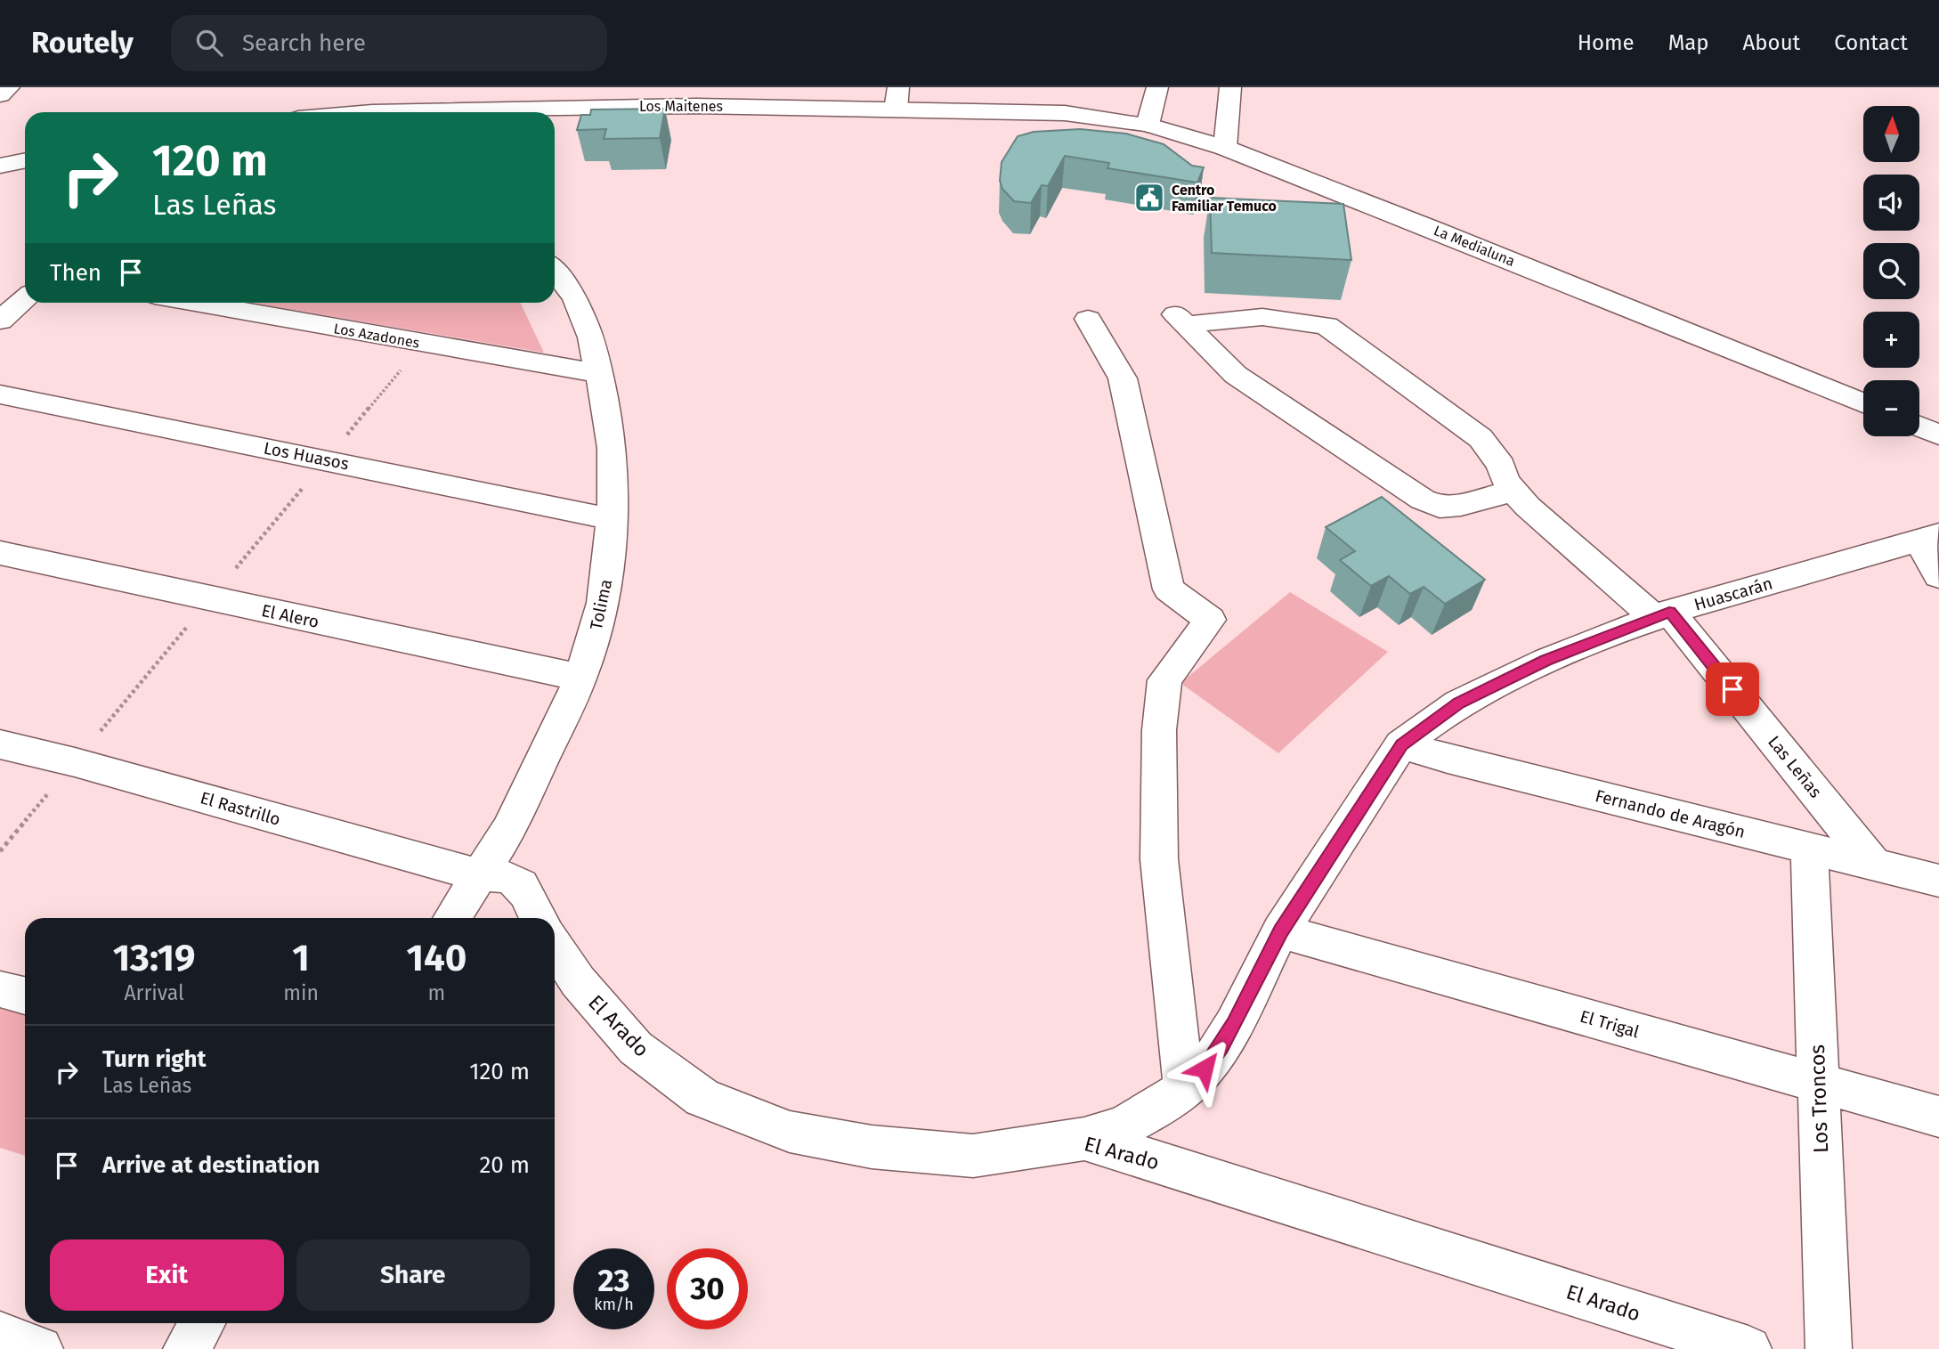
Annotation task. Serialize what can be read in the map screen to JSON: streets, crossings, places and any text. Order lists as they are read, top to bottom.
{
  "streets": {
    "street": [
      "Los Maitenes",
      "La Medialuna",
      "Los Azadones",
      "Los Huasos",
      "Huascarán",
      "Tolima",
      "El Alero",
      "Las Leñas",
      "El Rastrillo",
      "Fernando de Aragón",
      "El Trigal",
      "El Arado",
      "Los Troncos"
    ]
  },
  "crossings": [
    ["Los Maitenes", "La Medialuna"],
    ["Los Azadones", "Tolima"],
    ["Los Huasos", "Tolima"],
    ["Huascarán", "Las Leñas"],
    ["Huascarán", "Fernando de Aragón"],
    ["Huascarán", "El Trigal"],
    ["Huascarán", "El Arado"],
    ["Tolima", "El Alero"],
    ["Tolima", "El Rastrillo"],
    ["Las Leñas", "Fernando de Aragón"],
    ["Fernando de Aragón", "Los Troncos"],
    ["El Trigal", "Los Troncos"]
  ],
  "places": {
    "public building": ["Centro Familiar Temuco"]
  },
  "north": "top",
  "page": {
    "header": "Routely",
    "search": "Search here",
    "nav": [
      "Home",
      "Map",
      "About",
      "Contact"
    ],
    "map_buttons": ["+", "−"],
    "turn": ["120 m", "Las Leñas"],
    "then": "Then",
    "eta": [
      "13:19",
      "Arrival",
      "1",
      "min",
      "140",
      "m"
    ],
    "list": [
      {
        "name": "Turn right",
        "note": "Las Leñas",
        "value": "120 m"
      },
      {
        "name": "Arrive at destination",
        "value": "20 m"
      }
    ],
    "buttons": ["Exit", "Share"],
    "speed": "23 km/h",
    "limit": "30"
  }
}
